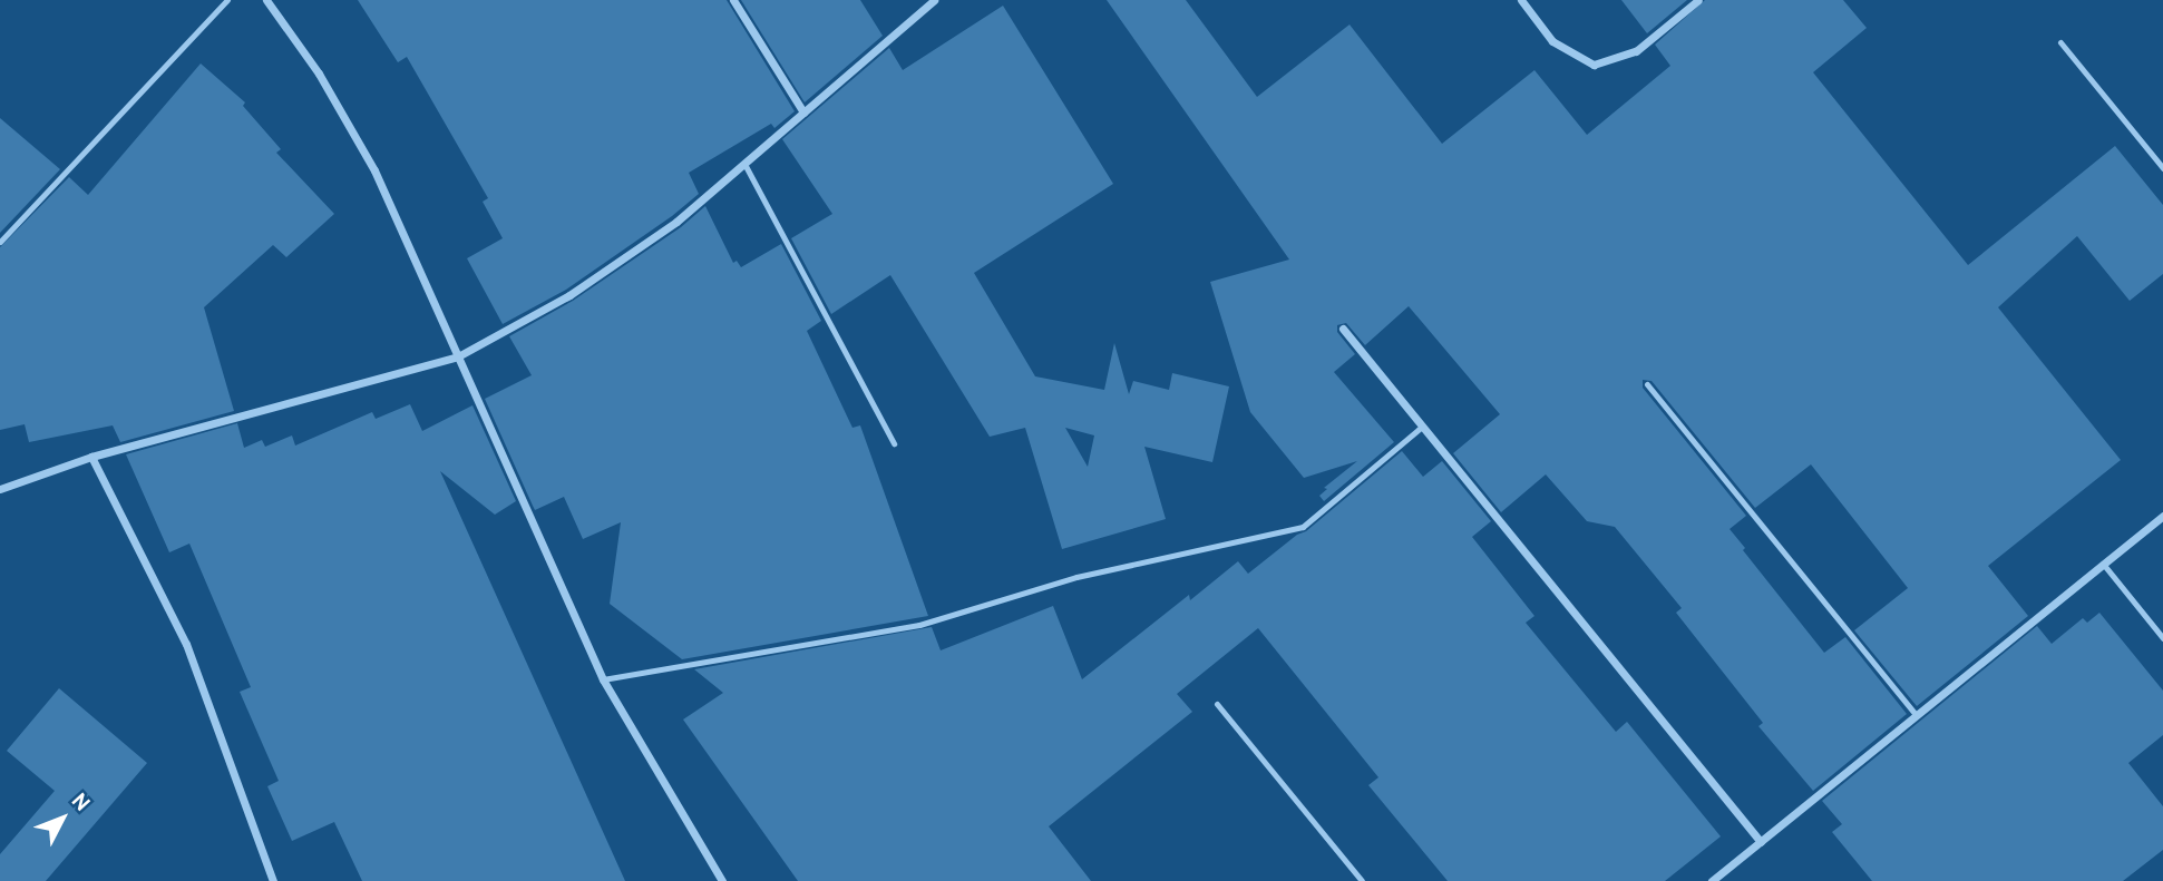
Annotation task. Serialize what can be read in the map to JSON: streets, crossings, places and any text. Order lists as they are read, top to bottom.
{
  "north": "top right"
}
